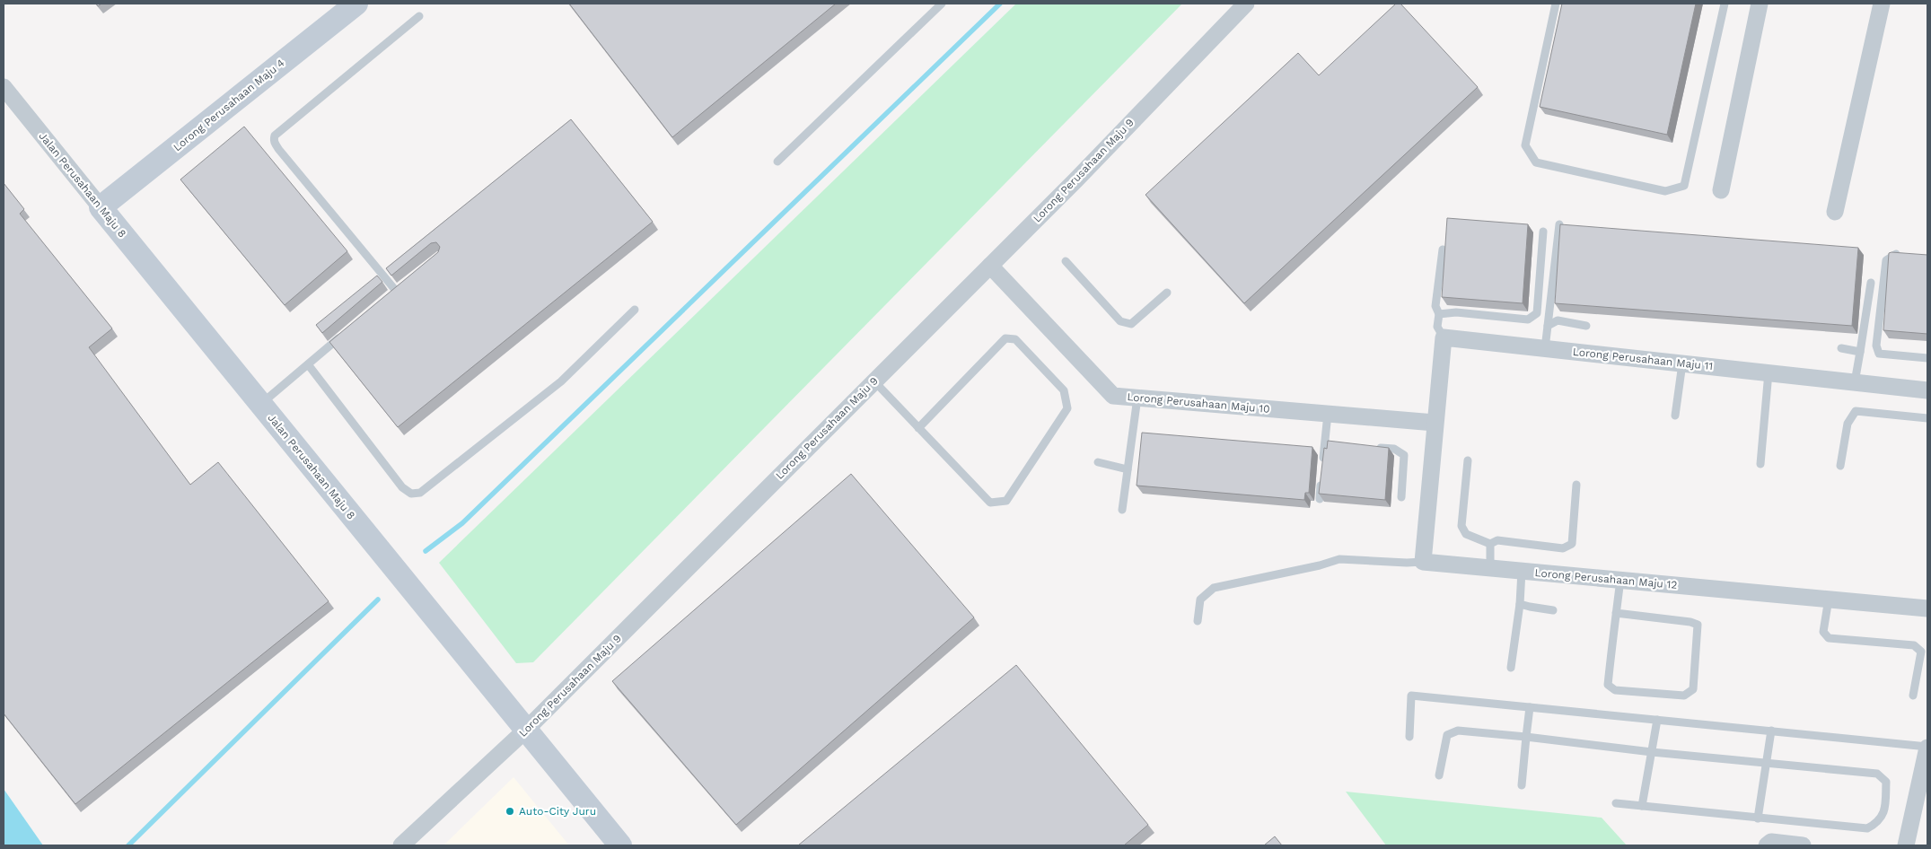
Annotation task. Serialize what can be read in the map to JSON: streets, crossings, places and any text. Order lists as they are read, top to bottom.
{
  "streets": {
    "street": [
      "Lorong Perusahaan Maju 4",
      "Lorong Perusahaan Maju 9",
      "Jalan Perusahaan Maju 8",
      "Lorong Perusahaan Maju 11",
      "Lorong Perusahaan Maju 10",
      "Lorong Perusahaan Maju 12"
    ]
  },
  "crossings": [
    ["Lorong Perusahaan Maju 4", "Jalan Perusahaan Maju 8"],
    ["Lorong Perusahaan Maju 9", "Jalan Perusahaan Maju 8"],
    ["Lorong Perusahaan Maju 9", "Lorong Perusahaan Maju 10"]
  ],
  "places": ["Auto-City Juru"]
}
